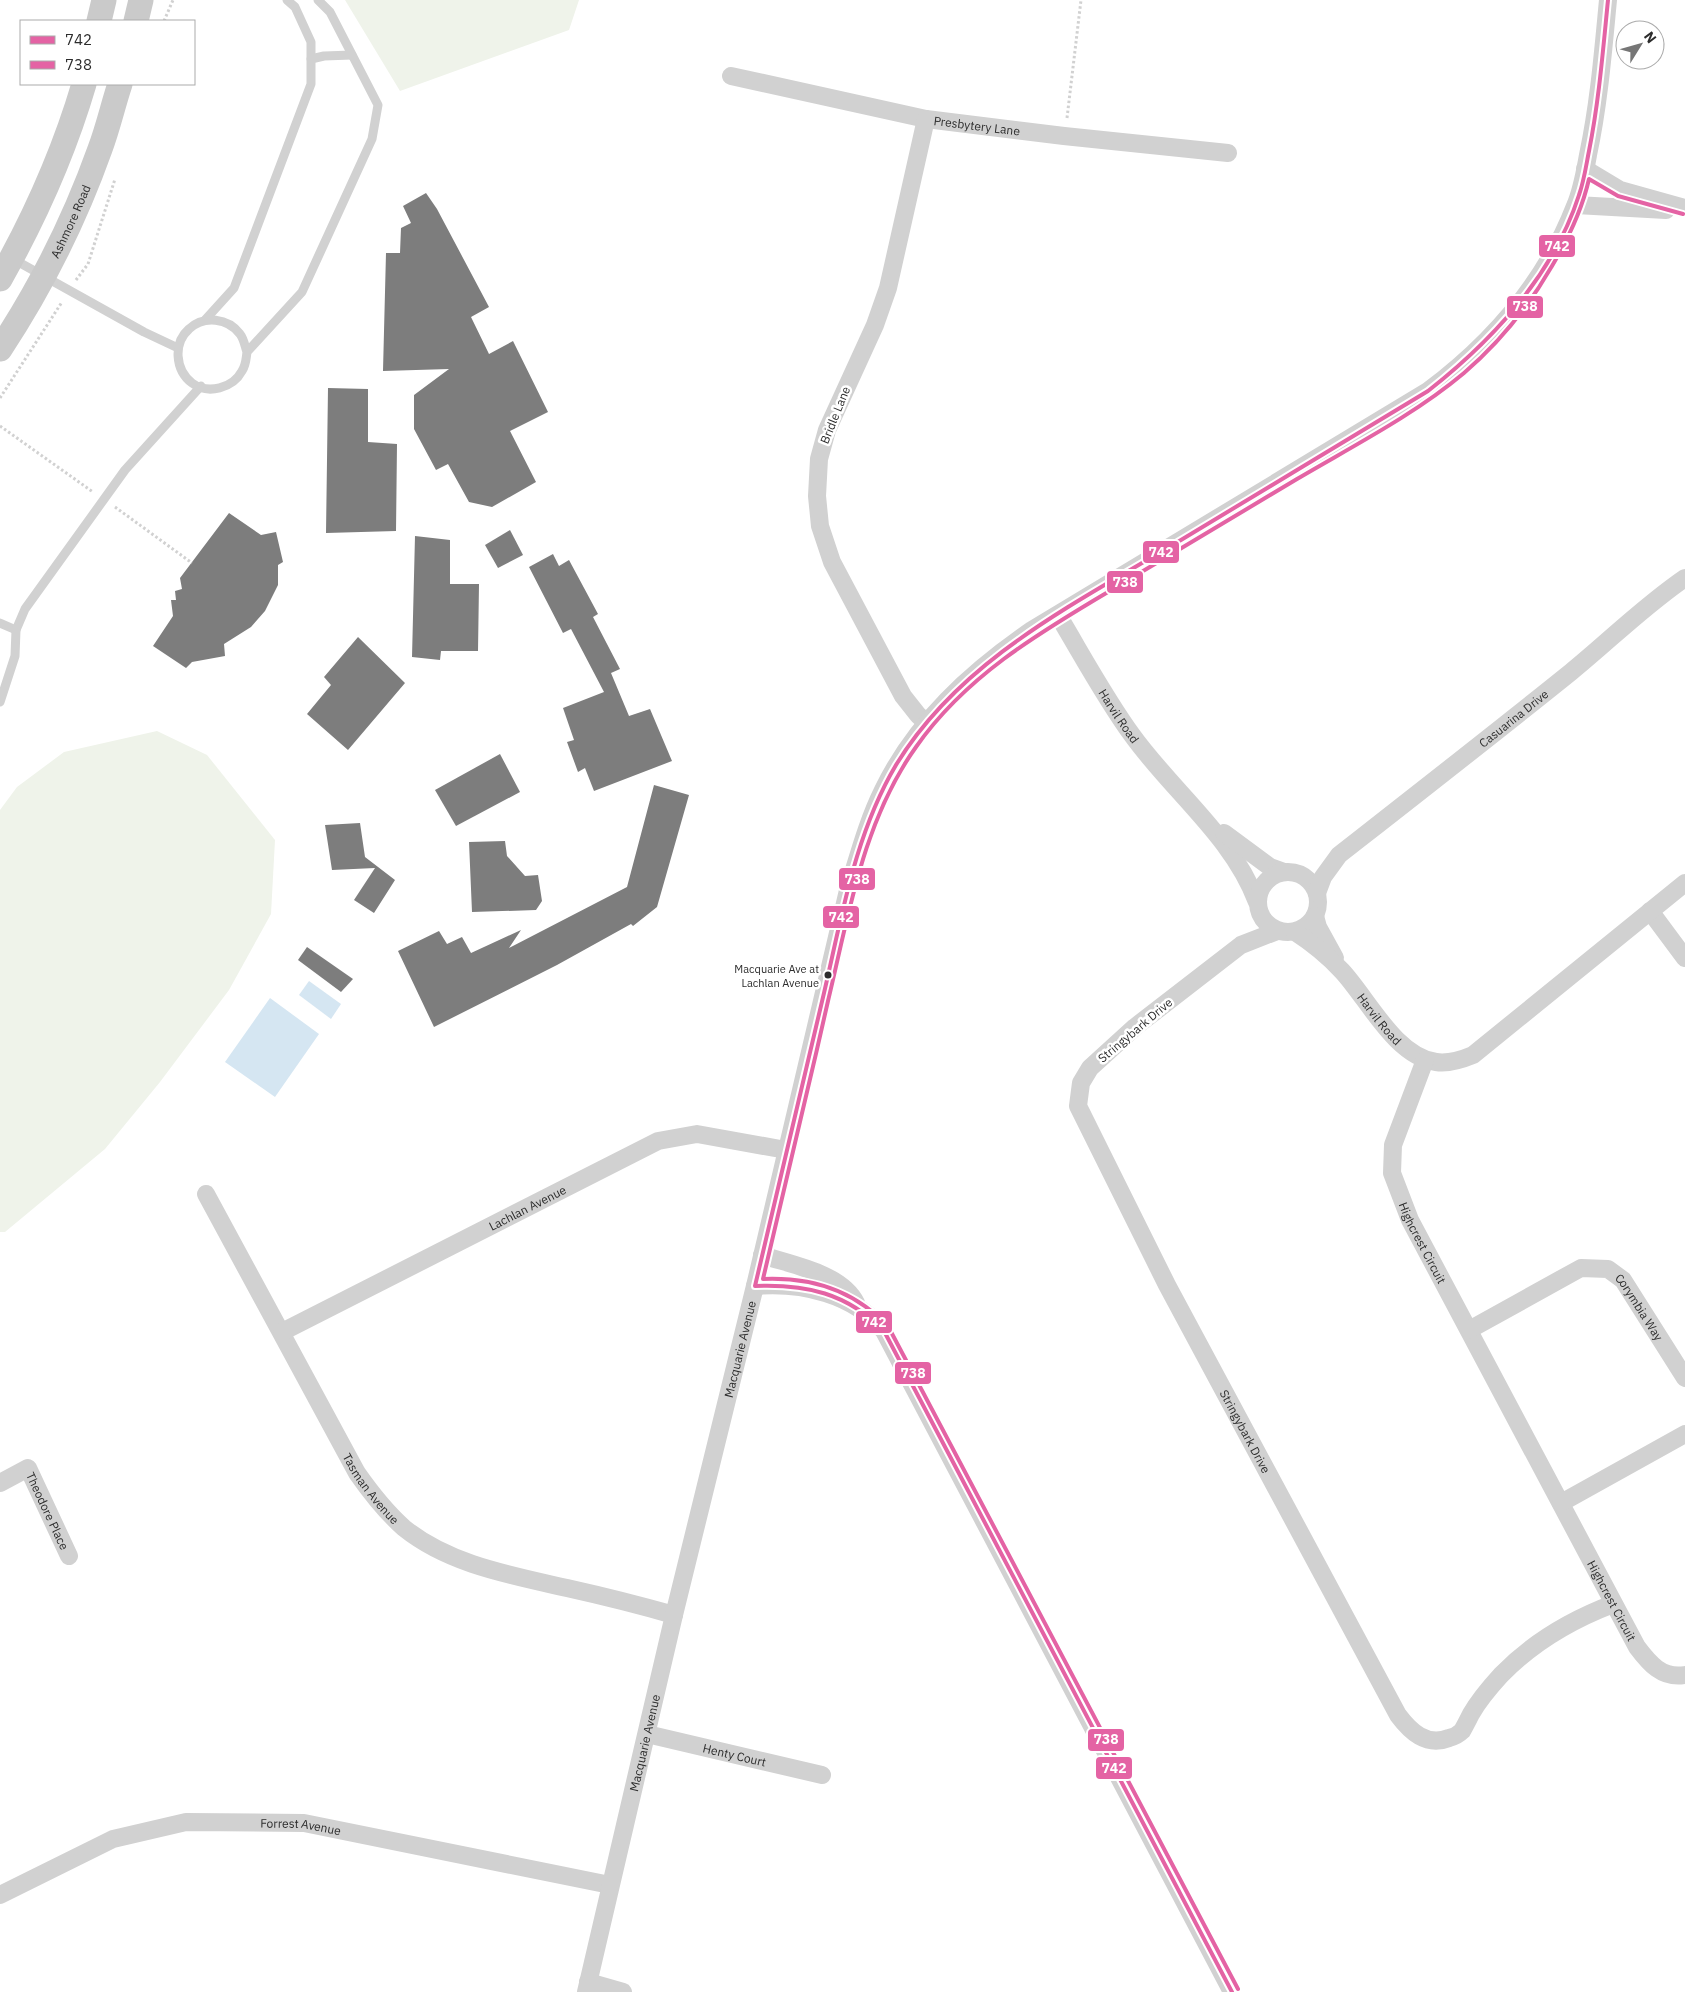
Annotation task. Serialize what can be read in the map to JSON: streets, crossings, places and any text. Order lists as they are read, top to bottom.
{
  "streets": {
    "main road": ["Ashmore Road"],
    "street": [
      "Presbytery Lane",
      "Bridle Lane",
      "Harvil Road",
      "Casuarina Drive",
      "Stringybark Drive",
      "Lachlan Avenue",
      "Highcrest Circuit",
      "Corymbia Way",
      "Macquarie Avenue",
      "Tasman Avenue",
      "Theodore Place",
      "Henty Court",
      "Forrest Avenue"
    ]
  },
  "crossings": [
    ["Presbytery Lane", "Bridle Lane"],
    ["Bridle Lane", "Macquarie Avenue"],
    ["Harvil Road", "Casuarina Drive"],
    ["Harvil Road", "Stringybark Drive"],
    ["Harvil Road", "Highcrest Circuit"],
    ["Harvil Road", "Macquarie Avenue"],
    ["Casuarina Drive", "Stringybark Drive"],
    ["Stringybark Drive", "Highcrest Circuit"],
    ["Lachlan Avenue", "Macquarie Avenue"],
    ["Lachlan Avenue", "Tasman Avenue"],
    ["Highcrest Circuit", "Corymbia Way"],
    ["Macquarie Avenue", "Tasman Avenue"],
    ["Macquarie Avenue", "Henty Court"],
    ["Macquarie Avenue", "Forrest Avenue"]
  ],
  "places": ["Macquarie Ave at Lachlan Avenue"],
  "lines": ["transit line 742", "transit line 738"],
  "legend": ["742", "738"],
  "north": "top right"
}
